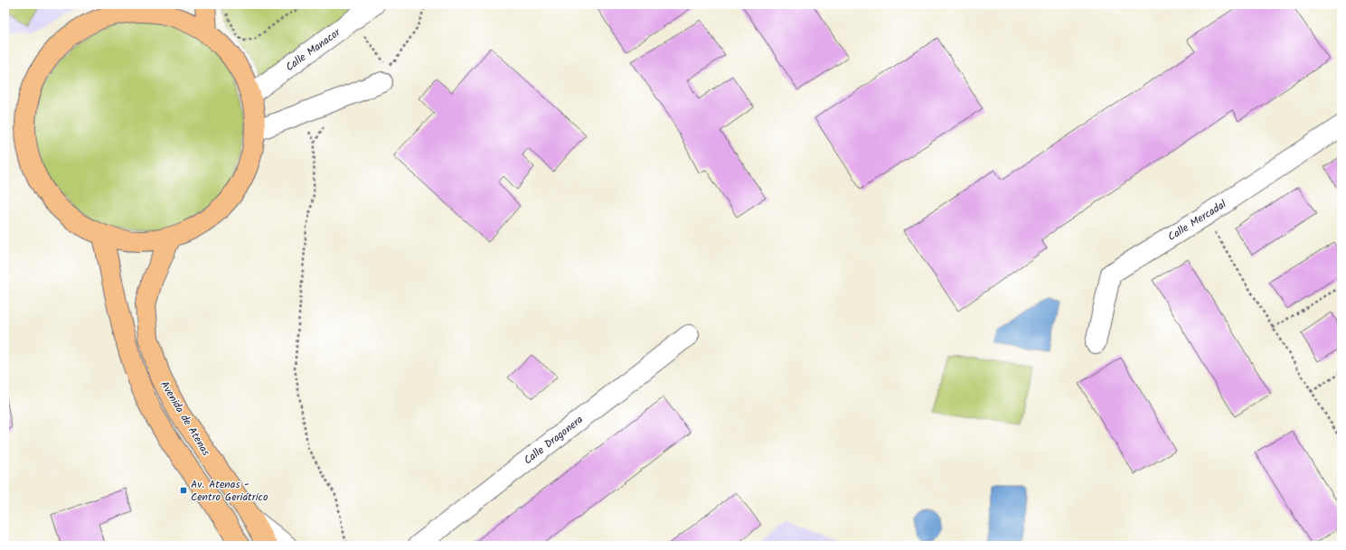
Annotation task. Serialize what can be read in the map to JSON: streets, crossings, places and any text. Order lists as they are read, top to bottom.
{
  "streets": {
    "main road": ["Avenida de Atenas"],
    "street": ["Calle Manacor", "Calle Mercadal", "Calle Dragonera"]
  },
  "places": {
    "transit": ["Av. Atenas - Centro Geriátrico"]
  }
}
